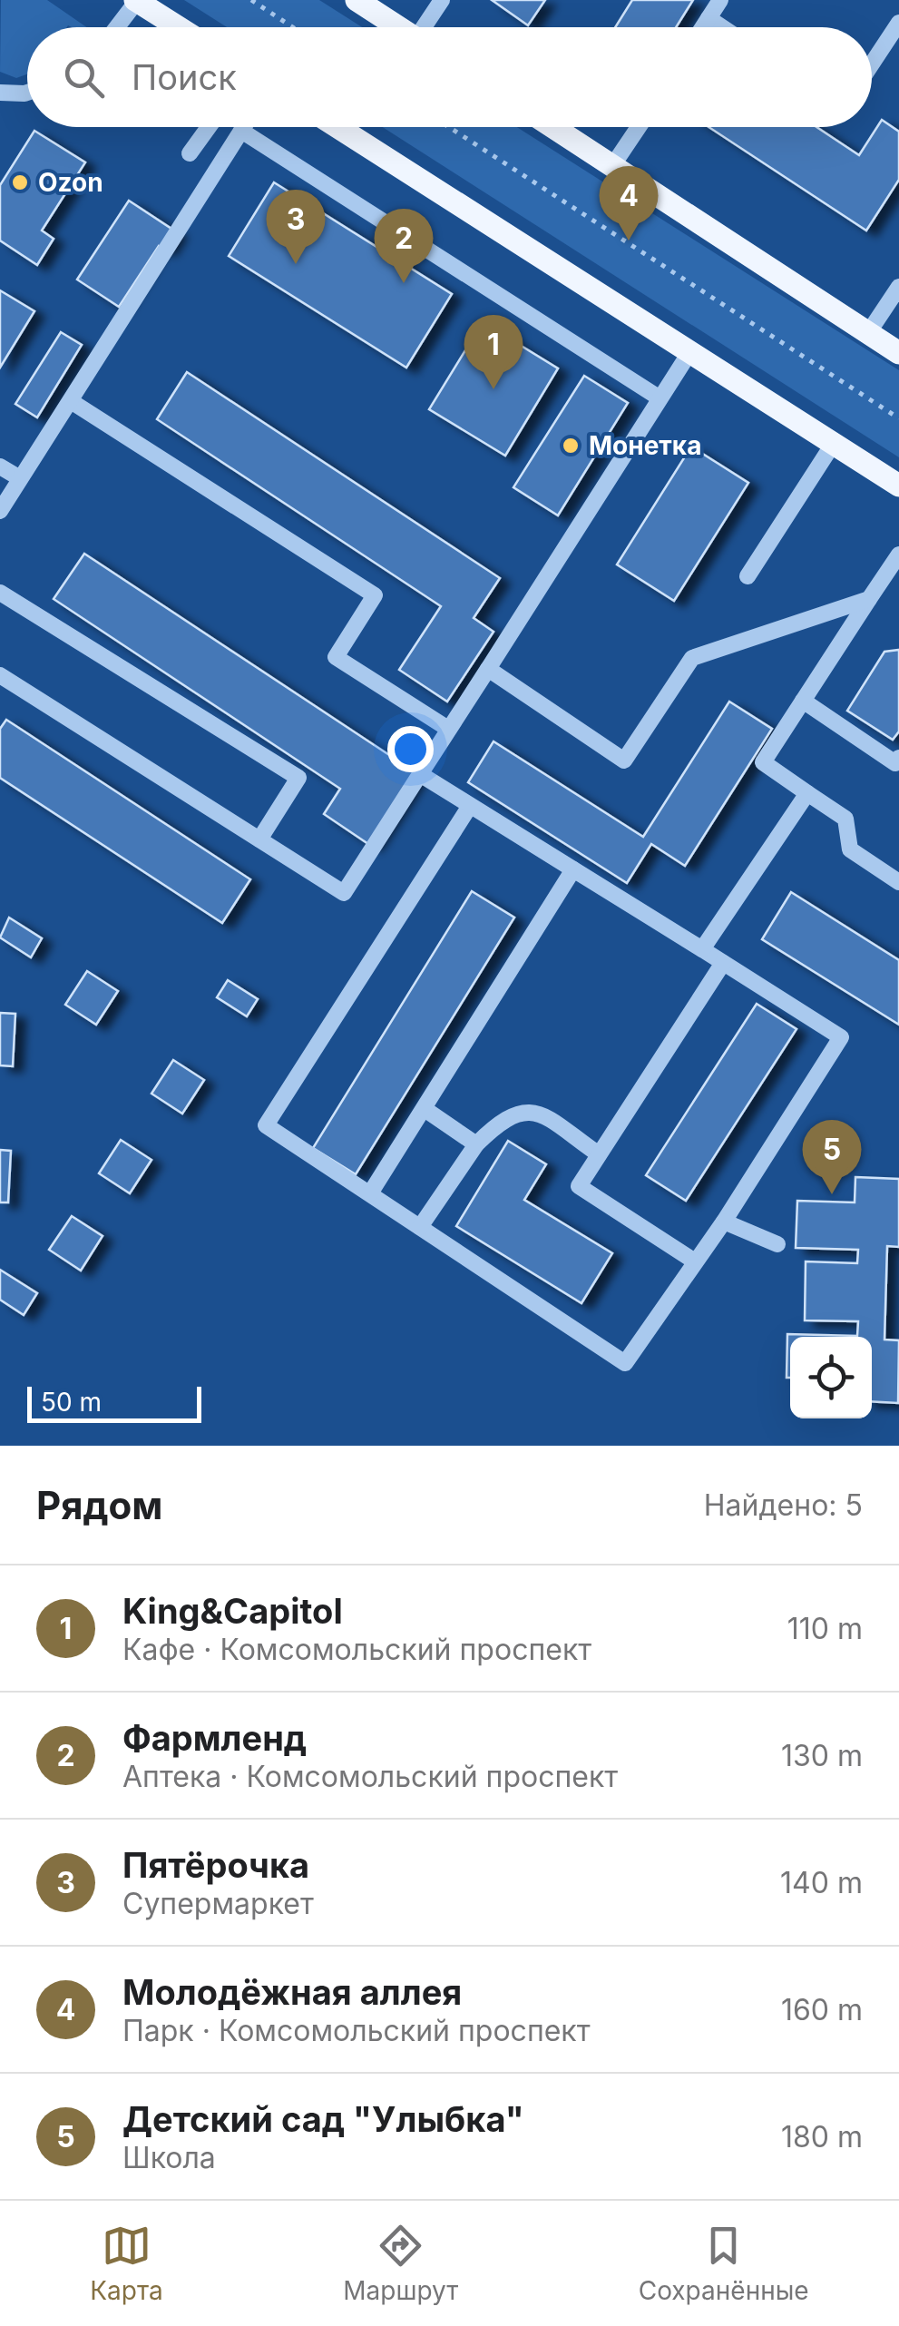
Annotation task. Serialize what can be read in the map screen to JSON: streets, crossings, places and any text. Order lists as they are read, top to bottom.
{
  "places": ["Ozon", "Монетка"],
  "scale_bar": "50 m",
  "page": {
    "search": "Поиск",
    "pins": [
      "4",
      "3",
      "2",
      "1",
      "5"
    ],
    "scale": "50 m",
    "heading": ["Рядом", "Найдено: 5"],
    "list": [
      {
        "mark": "1",
        "name": "King&Capitol",
        "note": "Кафе · Комсомольский проспект",
        "value": "110 m"
      },
      {
        "mark": "2",
        "name": "Фармленд",
        "note": "Аптека · Комсомольский проспект",
        "value": "130 m"
      },
      {
        "mark": "3",
        "name": "Пятёрочка",
        "note": "Супермаркет",
        "value": "140 m"
      },
      {
        "mark": "4",
        "name": "Молодёжная аллея",
        "note": "Парк · Комсомольский проспект",
        "value": "160 m"
      },
      {
        "mark": "5",
        "name": "Детский сад \"Улыбка\"",
        "note": "Школа",
        "value": "180 m"
      }
    ],
    "nav": ["Карта", "Маршрут", "Сохранённые"]
  }
}
